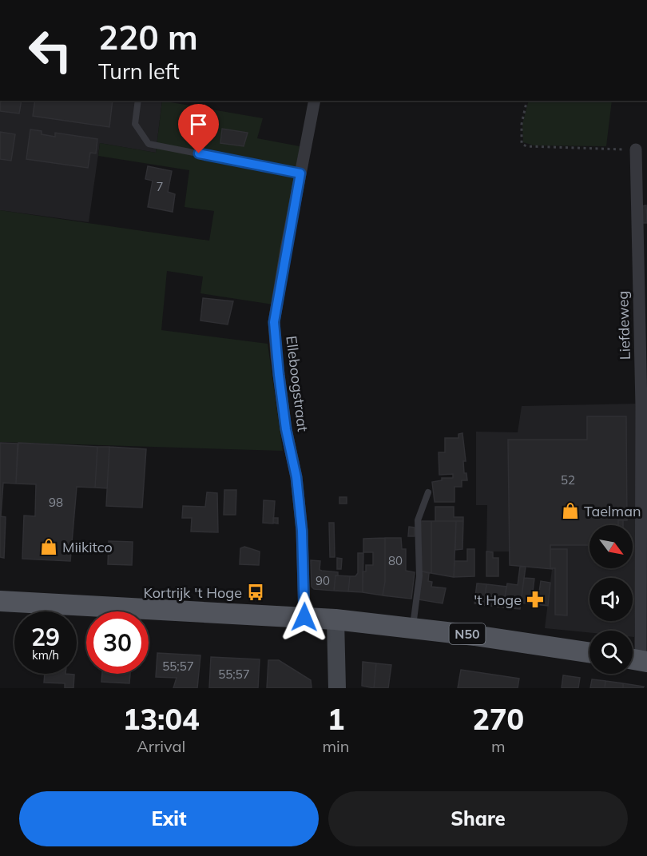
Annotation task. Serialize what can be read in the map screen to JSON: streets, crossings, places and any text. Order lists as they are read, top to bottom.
{
  "streets": {
    "main road": ["N50"],
    "street": ["Liefdeweg", "Elleboogstraat"]
  },
  "crossings": [
    ["Elleboogstraat", "N50"]
  ],
  "places": {
    "shop": ["Taelman", "Miikitco"],
    "bus stop": ["Kortrijk 't Hoge"],
    "pharmacy": ["'t Hoge"]
  },
  "house_numbers": [
    "7",
    "52",
    "98",
    "80",
    "90",
    "55;57",
    "55;57"
  ],
  "north": "bottom right",
  "page": {
    "turn": ["220 m", "Turn left"],
    "speed": "29 km/h",
    "limit": "30",
    "eta": [
      "13:04",
      "Arrival",
      "1",
      "min",
      "270",
      "m"
    ],
    "buttons": ["Exit", "Share"]
  }
}
